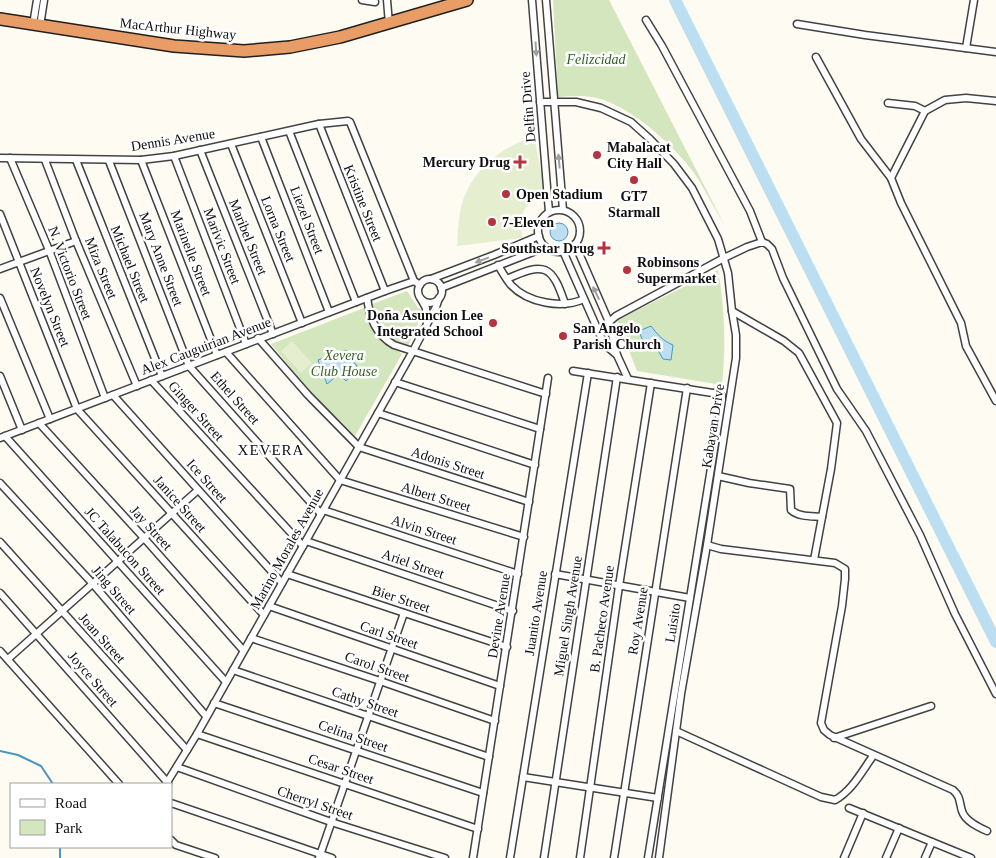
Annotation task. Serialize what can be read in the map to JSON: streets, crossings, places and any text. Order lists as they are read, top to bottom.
{
  "streets": {
    "highway": ["MacArthur Highway"],
    "street": [
      "Delfin Drive",
      "Dennis Avenue",
      "Kristine Street",
      "Liezel Street",
      "Lorna Street",
      "Maribel Street",
      "Marivic Street",
      "Marinelle Street",
      "Mary Anne Street",
      "Michael Street",
      "Miza Street",
      "N. Victorio Street",
      "Novelyn Street",
      "Alex Cauguirian Avenue",
      "Ethel Street",
      "Ginger Street",
      "Kabayan Drive",
      "Adonis Street",
      "Ice Street",
      "Albert Street",
      "Janice Street",
      "Jay Street",
      "Alvin Street",
      "Marino Morales Avenue",
      "JC Talabucon Street",
      "Ariel Street",
      "Jing Street",
      "Bier Street",
      "Juanito Avenue",
      "Devine Avenue",
      "Miguel Singh Avenue",
      "B. Pacheco Avenue",
      "Roy Avenue",
      "Luisito",
      "Carl Street",
      "Joan Street",
      "Carol Street",
      "Joyce Street",
      "Cathy Street",
      "Celina Street",
      "Cesar Street",
      "Cherryl Street"
    ]
  },
  "crossings": [
    ["Delfin Drive", "Kabayan Drive"],
    ["Dennis Avenue", "Kristine Street"],
    ["Dennis Avenue", "Liezel Street"],
    ["Dennis Avenue", "Lorna Street"],
    ["Dennis Avenue", "Maribel Street"],
    ["Dennis Avenue", "Marivic Street"],
    ["Dennis Avenue", "Marinelle Street"],
    ["Dennis Avenue", "Mary Anne Street"],
    ["Dennis Avenue", "Michael Street"],
    ["Dennis Avenue", "Miza Street"],
    ["Dennis Avenue", "N. Victorio Street"],
    ["Dennis Avenue", "Alex Cauguirian Avenue"],
    ["Dennis Avenue", "Marino Morales Avenue"],
    ["Kristine Street", "Alex Cauguirian Avenue"],
    ["Liezel Street", "Alex Cauguirian Avenue"],
    ["Lorna Street", "Alex Cauguirian Avenue"],
    ["Maribel Street", "Alex Cauguirian Avenue"],
    ["Marivic Street", "Alex Cauguirian Avenue"],
    ["Marinelle Street", "Alex Cauguirian Avenue"],
    ["Mary Anne Street", "Alex Cauguirian Avenue"],
    ["Mary Anne Street", "Ethel Street"],
    ["Michael Street", "Alex Cauguirian Avenue"],
    ["Miza Street", "Alex Cauguirian Avenue"],
    ["N. Victorio Street", "Alex Cauguirian Avenue"],
    ["Novelyn Street", "Alex Cauguirian Avenue"],
    ["Novelyn Street", "Janice Street"],
    ["Alex Cauguirian Avenue", "Ethel Street"],
    ["Alex Cauguirian Avenue", "Ginger Street"],
    ["Alex Cauguirian Avenue", "Ice Street"],
    ["Alex Cauguirian Avenue", "Janice Street"],
    ["Alex Cauguirian Avenue", "Jay Street"],
    ["Alex Cauguirian Avenue", "Marino Morales Avenue"],
    ["Alex Cauguirian Avenue", "JC Talabucon Street"],
    ["Ethel Street", "Alvin Street"],
    ["Ethel Street", "Marino Morales Avenue"],
    ["Ginger Street", "Marino Morales Avenue"],
    ["Ginger Street", "Ariel Street"],
    ["Adonis Street", "Marino Morales Avenue"],
    ["Adonis Street", "Devine Avenue"],
    ["Ice Street", "Marino Morales Avenue"],
    ["Albert Street", "Marino Morales Avenue"],
    ["Albert Street", "Devine Avenue"],
    ["Janice Street", "Marino Morales Avenue"],
    ["Jay Street", "Marino Morales Avenue"],
    ["Alvin Street", "Marino Morales Avenue"],
    ["Alvin Street", "Devine Avenue"],
    ["Marino Morales Avenue", "JC Talabucon Street"],
    ["Marino Morales Avenue", "Ariel Street"],
    ["Marino Morales Avenue", "Jing Street"],
    ["Marino Morales Avenue", "Bier Street"],
    ["Marino Morales Avenue", "Carl Street"],
    ["Marino Morales Avenue", "Joan Street"],
    ["Marino Morales Avenue", "Carol Street"],
    ["Marino Morales Avenue", "Joyce Street"],
    ["Marino Morales Avenue", "Cathy Street"],
    ["Marino Morales Avenue", "Celina Street"],
    ["Marino Morales Avenue", "Cesar Street"],
    ["Marino Morales Avenue", "Cherryl Street"],
    ["Ariel Street", "Devine Avenue"],
    ["Bier Street", "Devine Avenue"],
    ["Devine Avenue", "Carl Street"],
    ["Devine Avenue", "Carol Street"],
    ["Devine Avenue", "Cathy Street"],
    ["Devine Avenue", "Celina Street"],
    ["Devine Avenue", "Cesar Street"],
    ["Roy Avenue", "Luisito"]
  ],
  "districts": ["XEVERA"],
  "parks": ["Felizcidad", "Xevera Club House"],
  "places": {
    "other": [
      "Mabalacat City Hall",
      "GT7 Starmall",
      "Open Stadium",
      "7-Eleven",
      "Robinsons Supermarket",
      "Doña Asuncion Lee Integrated School",
      "San Angelo Parish Church"
    ],
    "health": ["Mercury Drug", "Southstar Drug"]
  },
  "legend": ["Road", "Park"]
}
